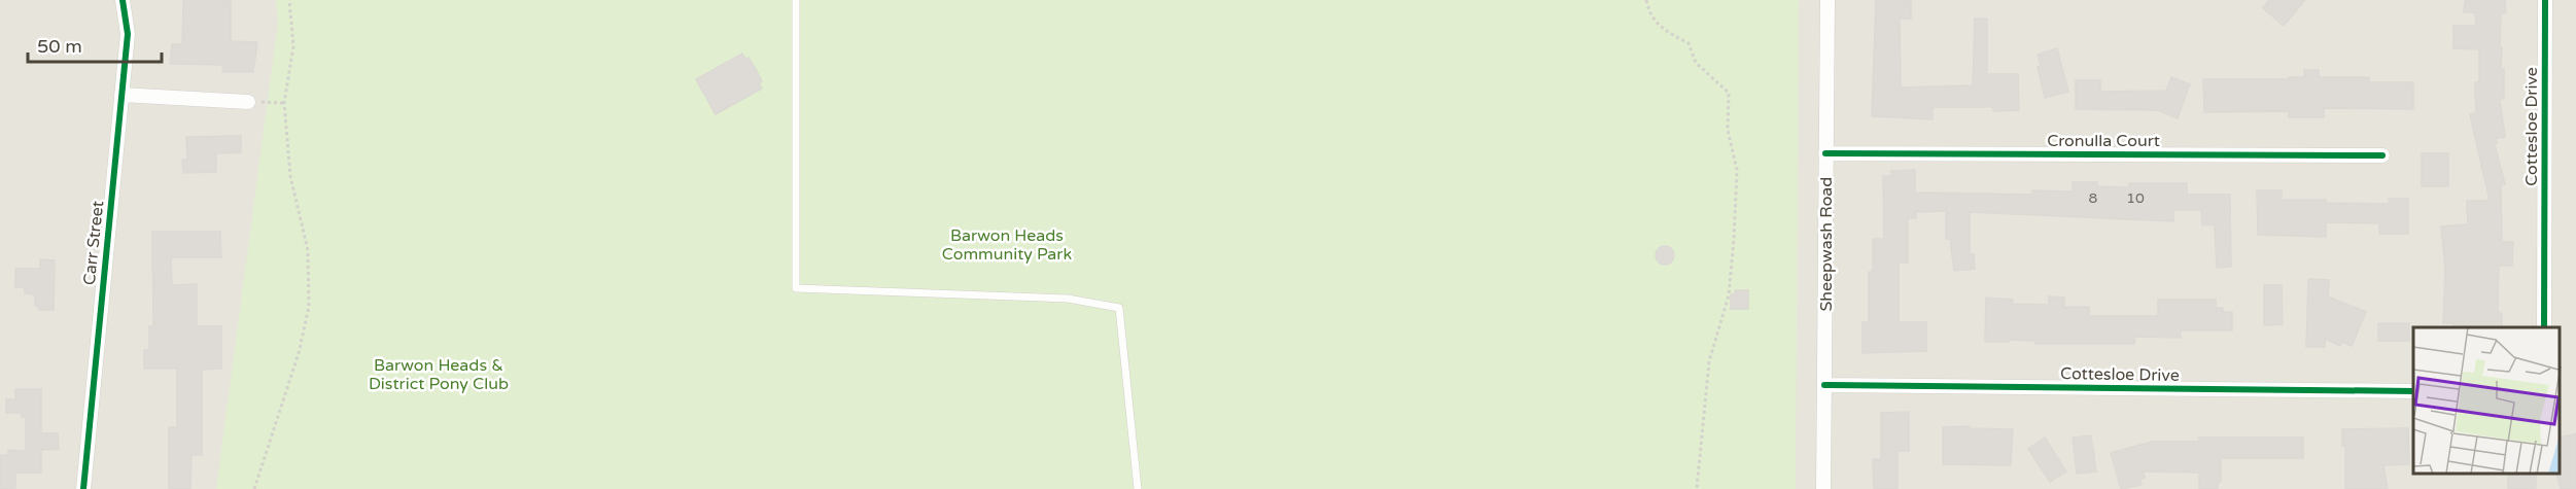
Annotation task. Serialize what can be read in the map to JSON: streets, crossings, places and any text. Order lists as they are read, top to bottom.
{
  "streets": {
    "street": [
      "Cottesloe Drive",
      "Cronulla Court",
      "Carr Street",
      "Sheepwash Road"
    ]
  },
  "crossings": [
    ["Cottesloe Drive", "Sheepwash Road"],
    ["Cronulla Court", "Sheepwash Road"]
  ],
  "parks": ["Barwon Heads Community Park", "Barwon Heads & District Pony Club"],
  "house_numbers": ["8", "10"],
  "scale_bar": "50 m"
}
